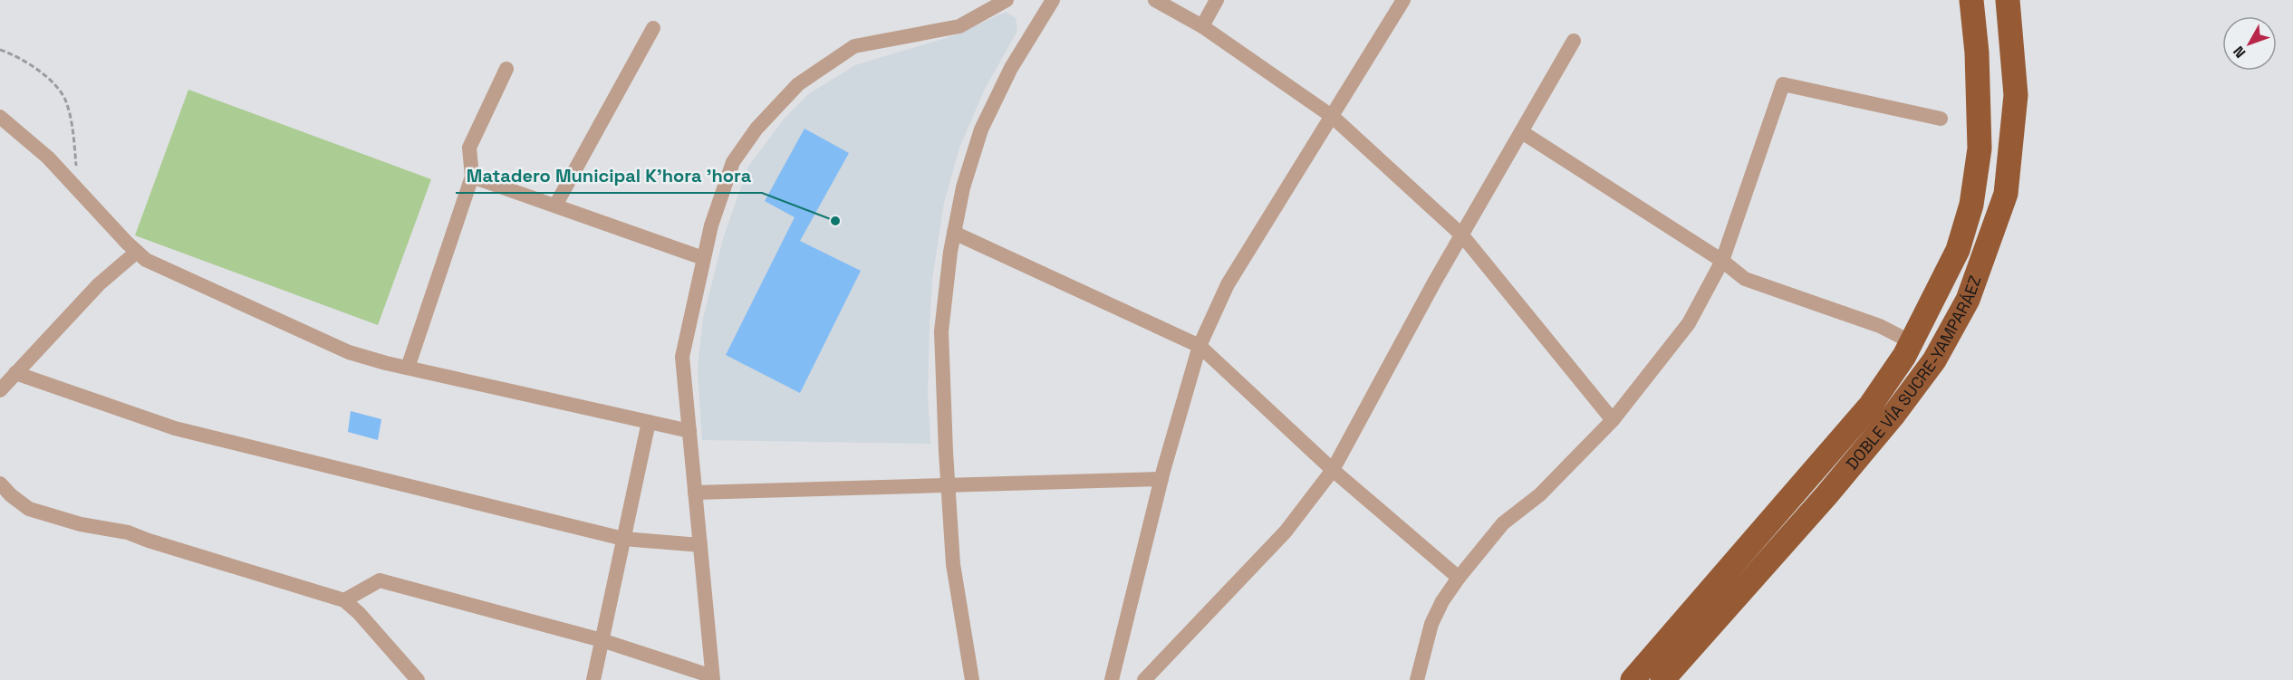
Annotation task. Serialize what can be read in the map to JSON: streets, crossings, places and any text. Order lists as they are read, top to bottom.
{
  "streets": {
    "highway": ["DOBLE VÍA SUCRE-YAMPARÁEZ"]
  },
  "places": ["Matadero Municipal K'hora 'hora"],
  "north": "bottom left"
}
